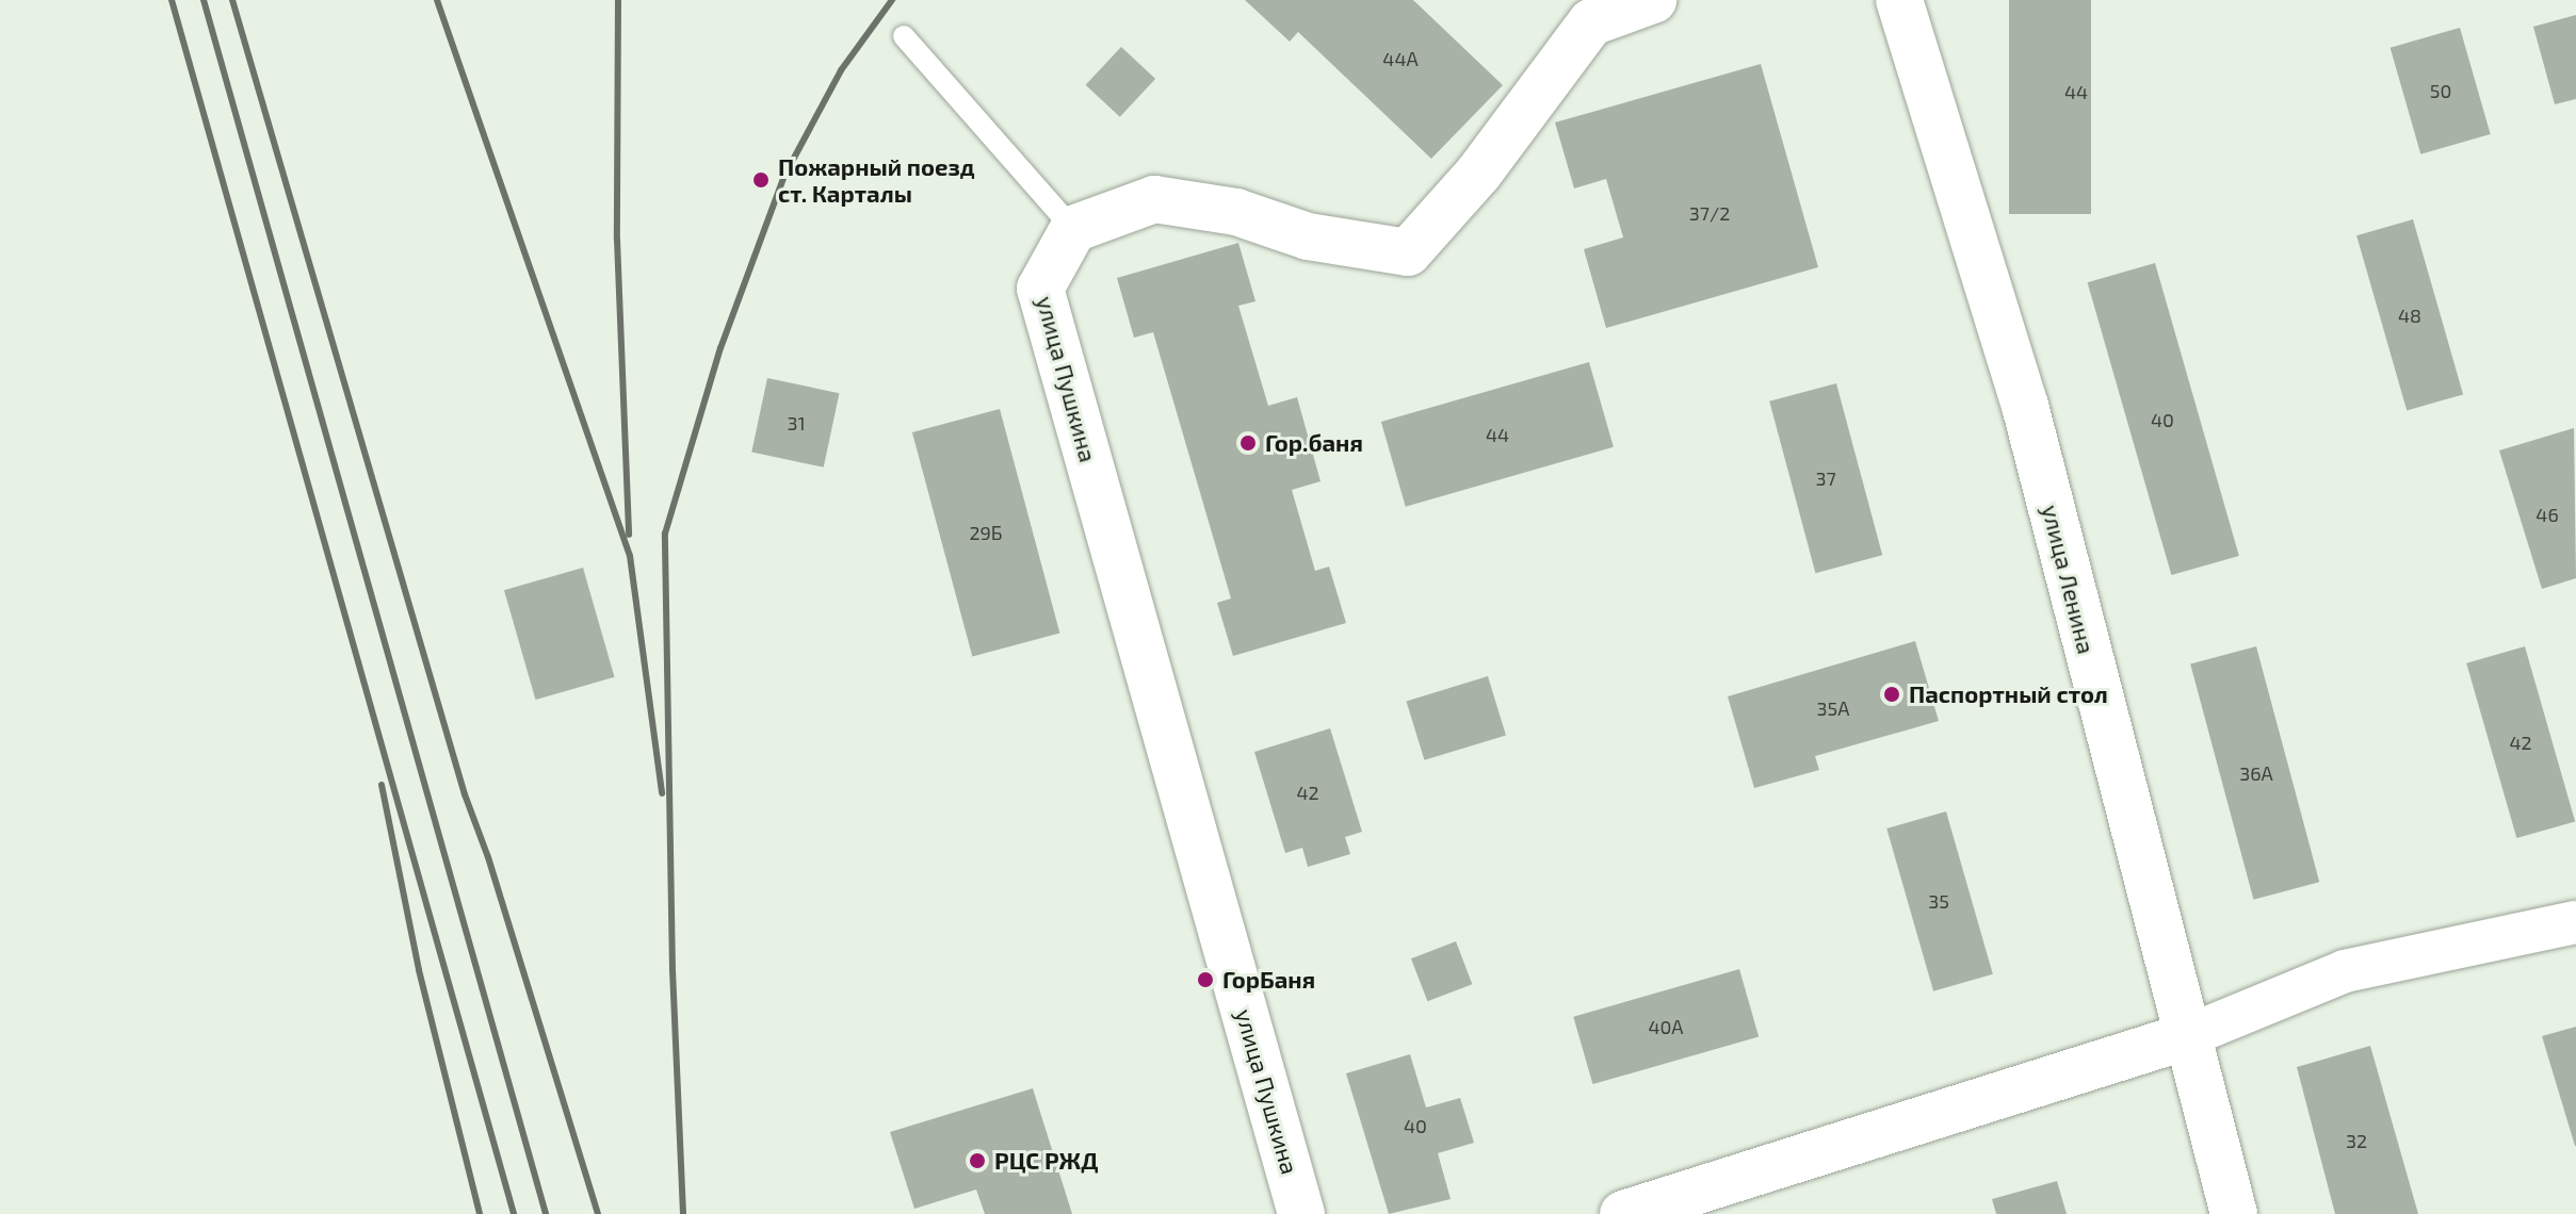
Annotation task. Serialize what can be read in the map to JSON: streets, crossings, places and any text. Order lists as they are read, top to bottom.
{
  "streets": {
    "street": ["улица Пушкина", "улица Ленина"]
  },
  "places": [
    "Пожарный поезд ст. Карталы",
    "Гор.баня",
    "Паспортный стол",
    "ГорБаня",
    "РЦС РЖД"
  ],
  "house_numbers": [
    "44А",
    "50",
    "44",
    "37/2",
    "48",
    "40",
    "31",
    "44",
    "37",
    "46",
    "29Б",
    "35А",
    "42",
    "36А",
    "42",
    "35",
    "40А",
    "40",
    "32"
  ]
}
